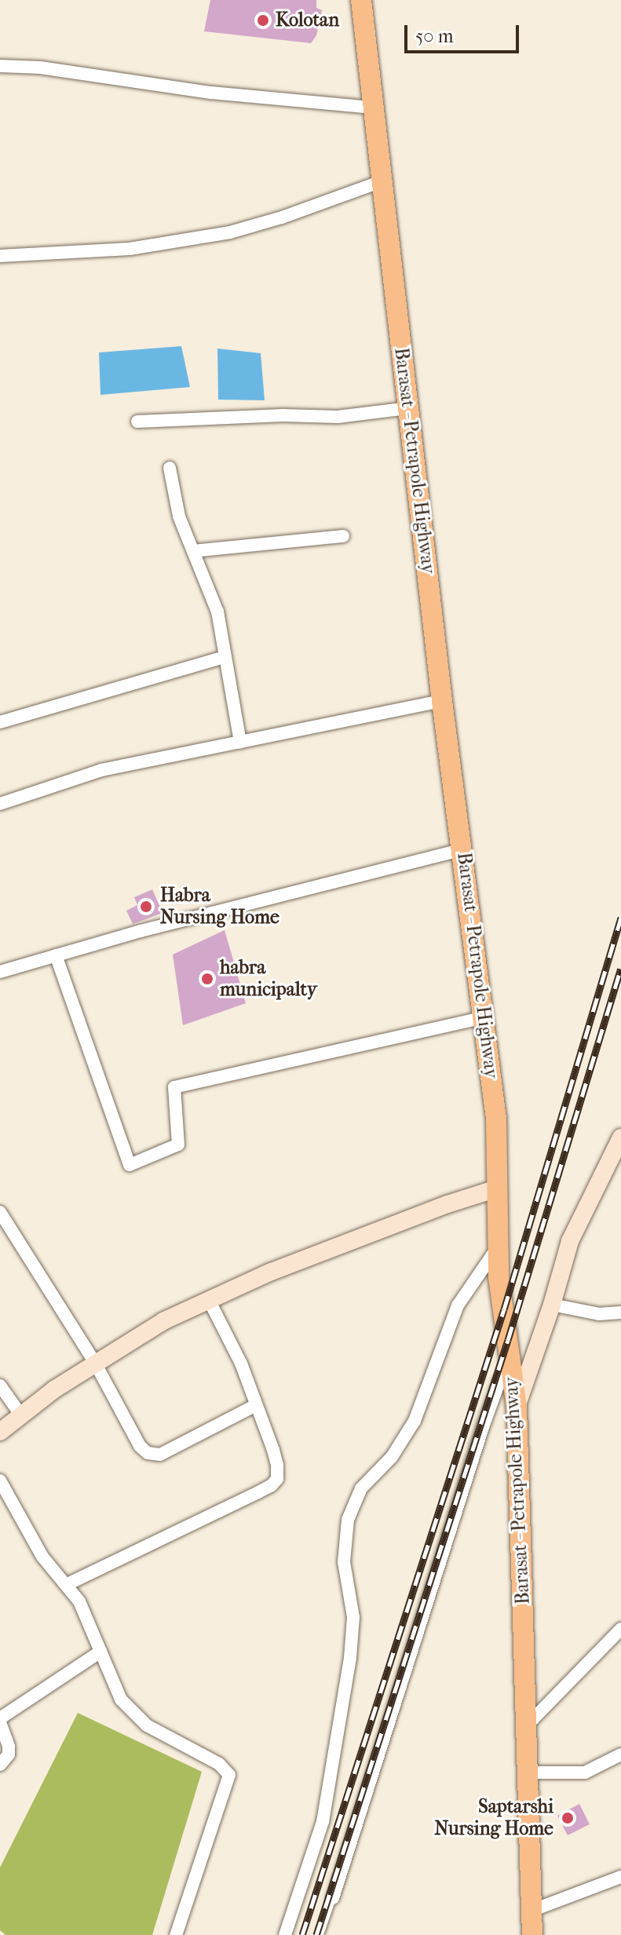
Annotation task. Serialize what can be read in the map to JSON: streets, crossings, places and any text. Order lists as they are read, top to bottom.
{
  "streets": {
    "highway": ["Barasat - Petrapole Highway"]
  },
  "places": [
    "Kolotan",
    "Habra Nursing Home",
    "habra municipalty",
    "Saptarshi Nursing Home"
  ],
  "scale_bar": "50 m"
}
